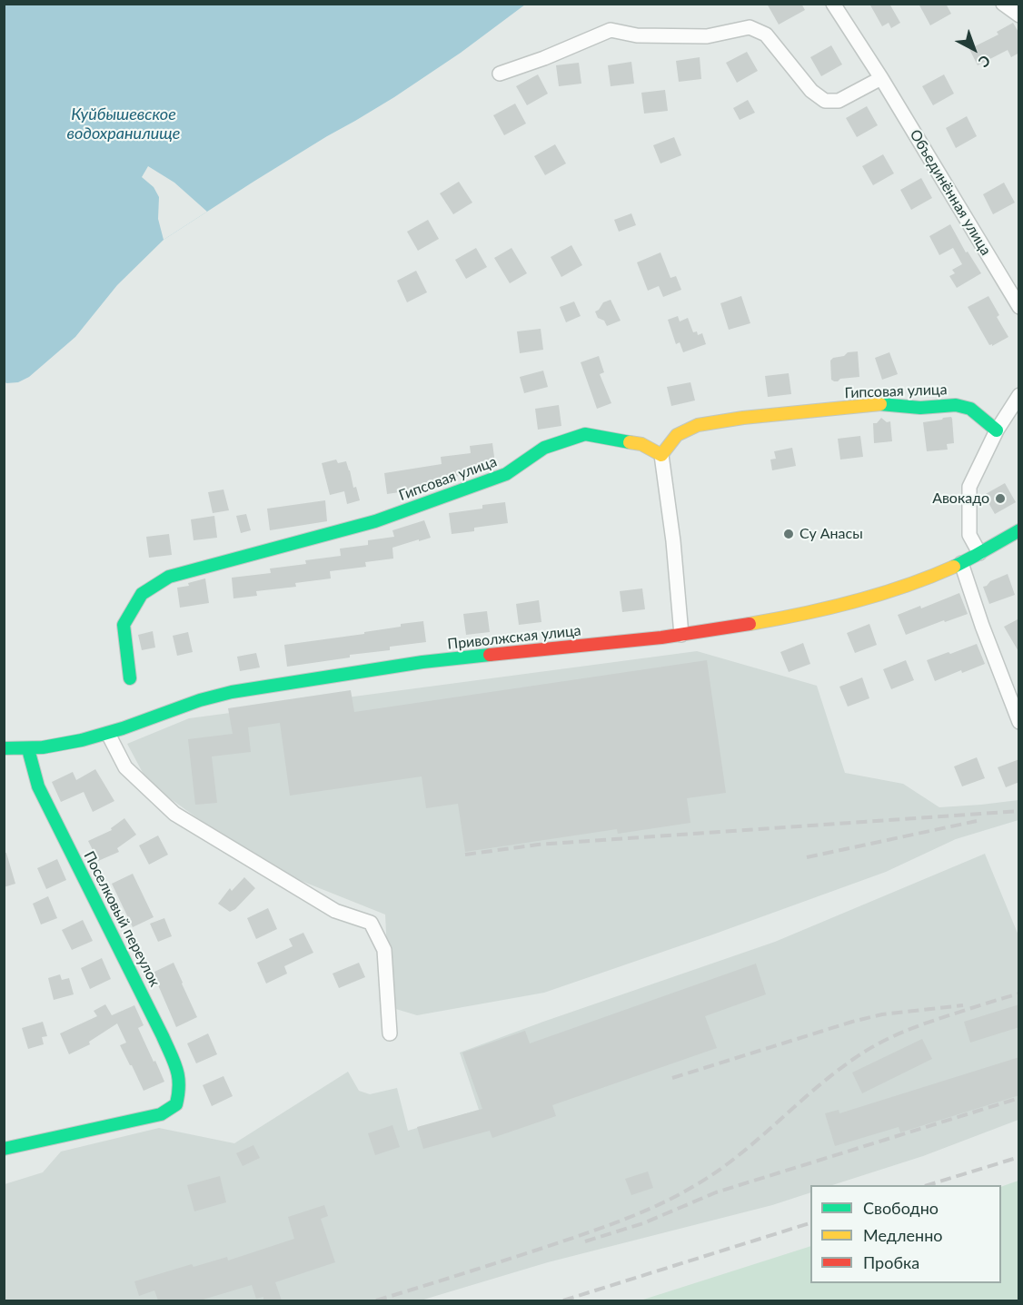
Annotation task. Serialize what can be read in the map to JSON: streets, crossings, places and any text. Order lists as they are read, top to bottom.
{
  "streets": {
    "street": [
      "Объединённая улица",
      "Гипсовая улица",
      "Приволжская улица",
      "Поселковый переулок"
    ]
  },
  "crossings": [
    ["Приволжская улица", "Поселковый переулок"]
  ],
  "water": ["Куйбышевское водохранилище"],
  "places": ["Авокадо", "Су Анасы"],
  "legend": ["Свободно", "Медленно", "Пробка"],
  "north": "bottom right"
}
